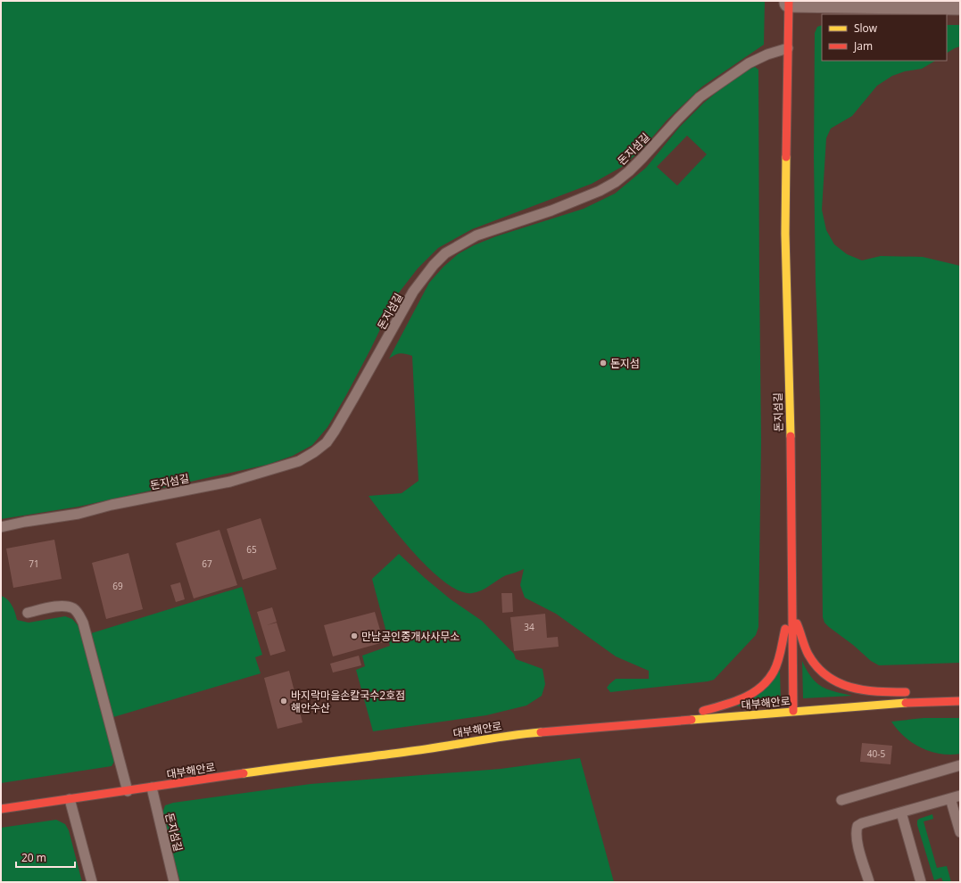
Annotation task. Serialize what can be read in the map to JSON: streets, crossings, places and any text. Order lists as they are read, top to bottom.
{
  "streets": {
    "street": ["돈지섬길", "대부해안로"]
  },
  "crossings": [
    ["돈지섬길", "대부해안로"]
  ],
  "places": ["돈지섬", "만남공인중개사사무소", "바지락마을손칼국수2호점 해안수산"],
  "house_numbers": [
    "65",
    "71",
    "67",
    "69",
    "34",
    "40-5"
  ],
  "legend": ["Slow", "Jam"],
  "scale_bar": "20 m"
}
